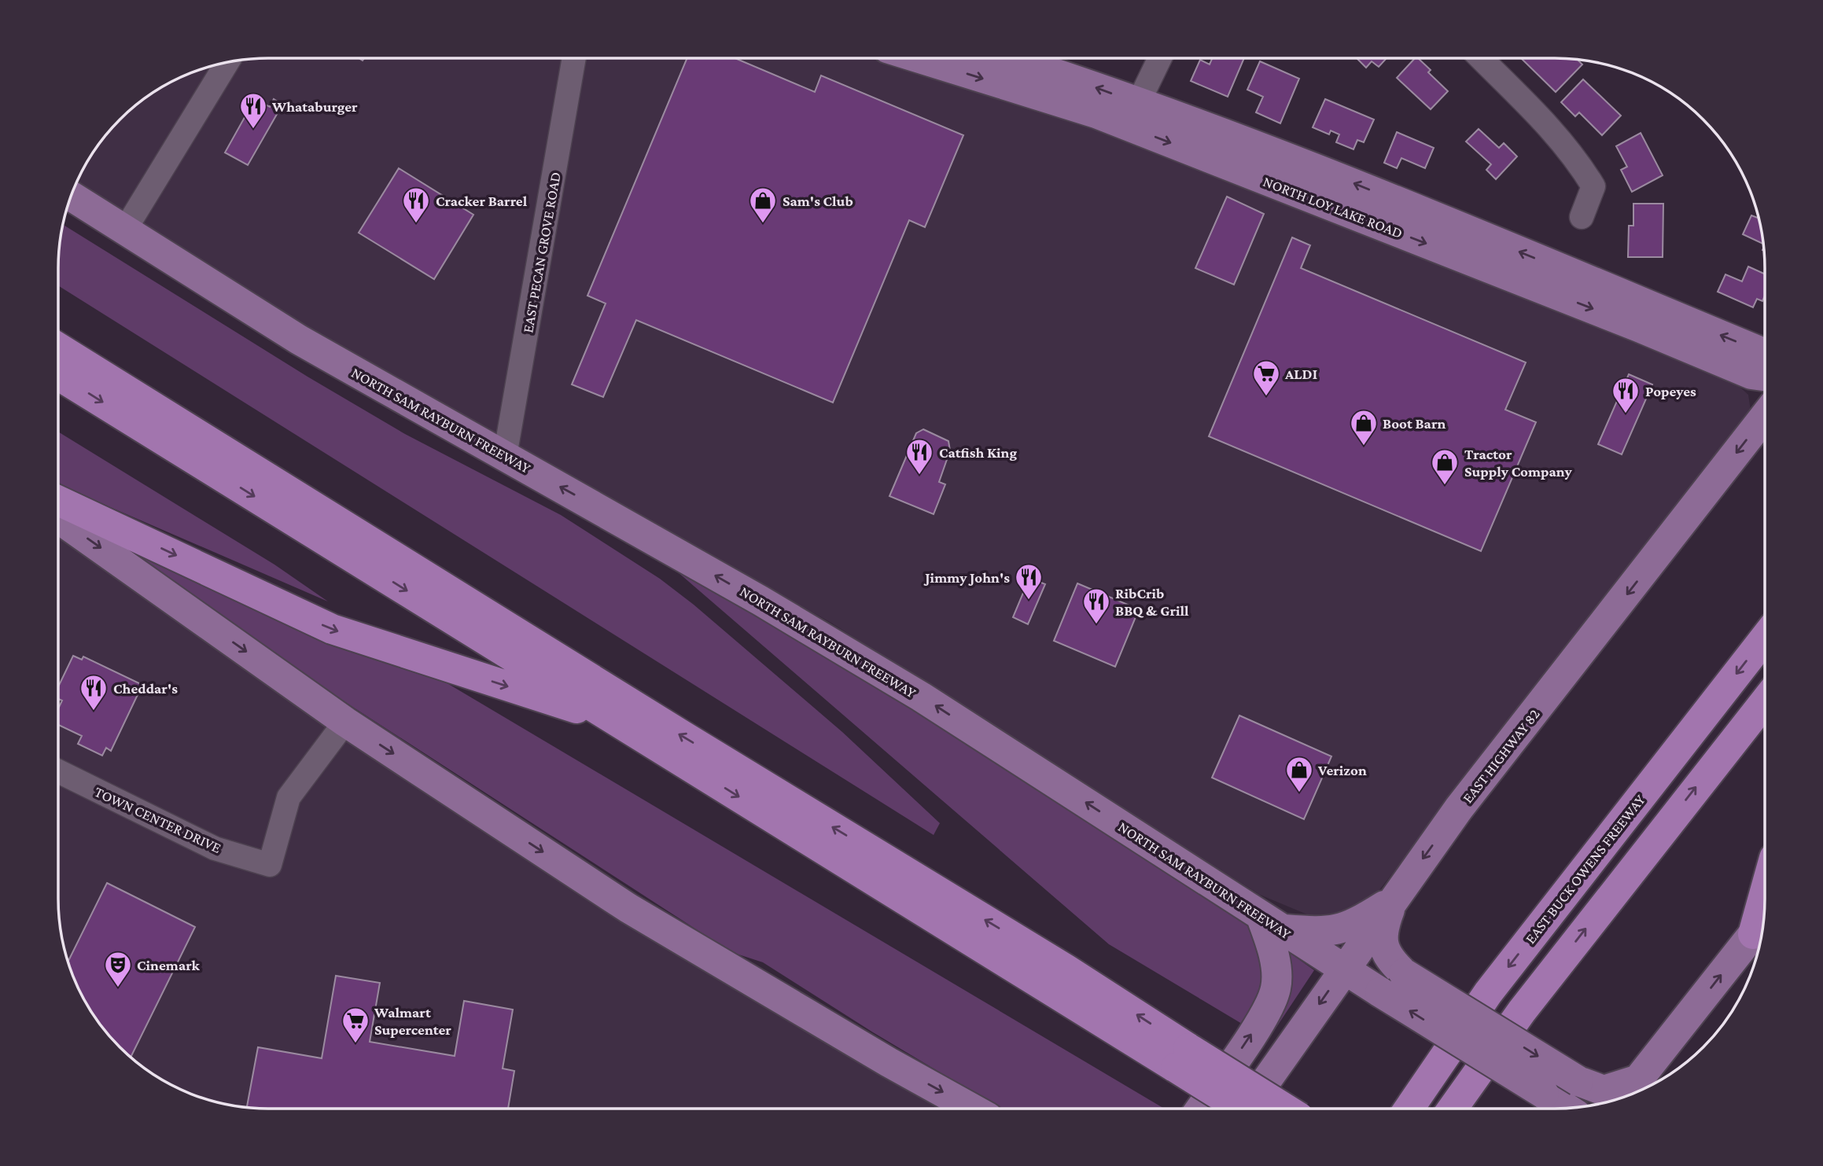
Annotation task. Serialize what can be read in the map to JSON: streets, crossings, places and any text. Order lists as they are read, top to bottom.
{
  "streets": {
    "highway": ["EAST BUCK OWENS FREEWAY"],
    "main road": ["NORTH LOY LAKE ROAD", "NORTH SAM RAYBURN FREEWAY", "EAST HIGHWAY 82"],
    "street": ["EAST PECAN GROVE ROAD", "TOWN CENTER DRIVE"]
  },
  "crossings": [
    ["EAST PECAN GROVE ROAD", "NORTH SAM RAYBURN FREEWAY"],
    ["NORTH SAM RAYBURN FREEWAY", "EAST HIGHWAY 82"]
  ],
  "one_way": ["NORTH SAM RAYBURN FREEWAY", "EAST HIGHWAY 82"],
  "places": {
    "restaurant": [
      "Whataburger",
      "Cracker Barrel",
      "Popeyes",
      "Catfish King",
      "Jimmy John's",
      "RibCrib BBQ & Grill",
      "Cheddar's"
    ],
    "shop": [
      "Sam's Club",
      "Boot Barn",
      "Tractor Supply Company",
      "Verizon"
    ],
    "supermarket": ["ALDI", "Walmart Supercenter"],
    "theatre": ["Cinemark"]
  }
}
